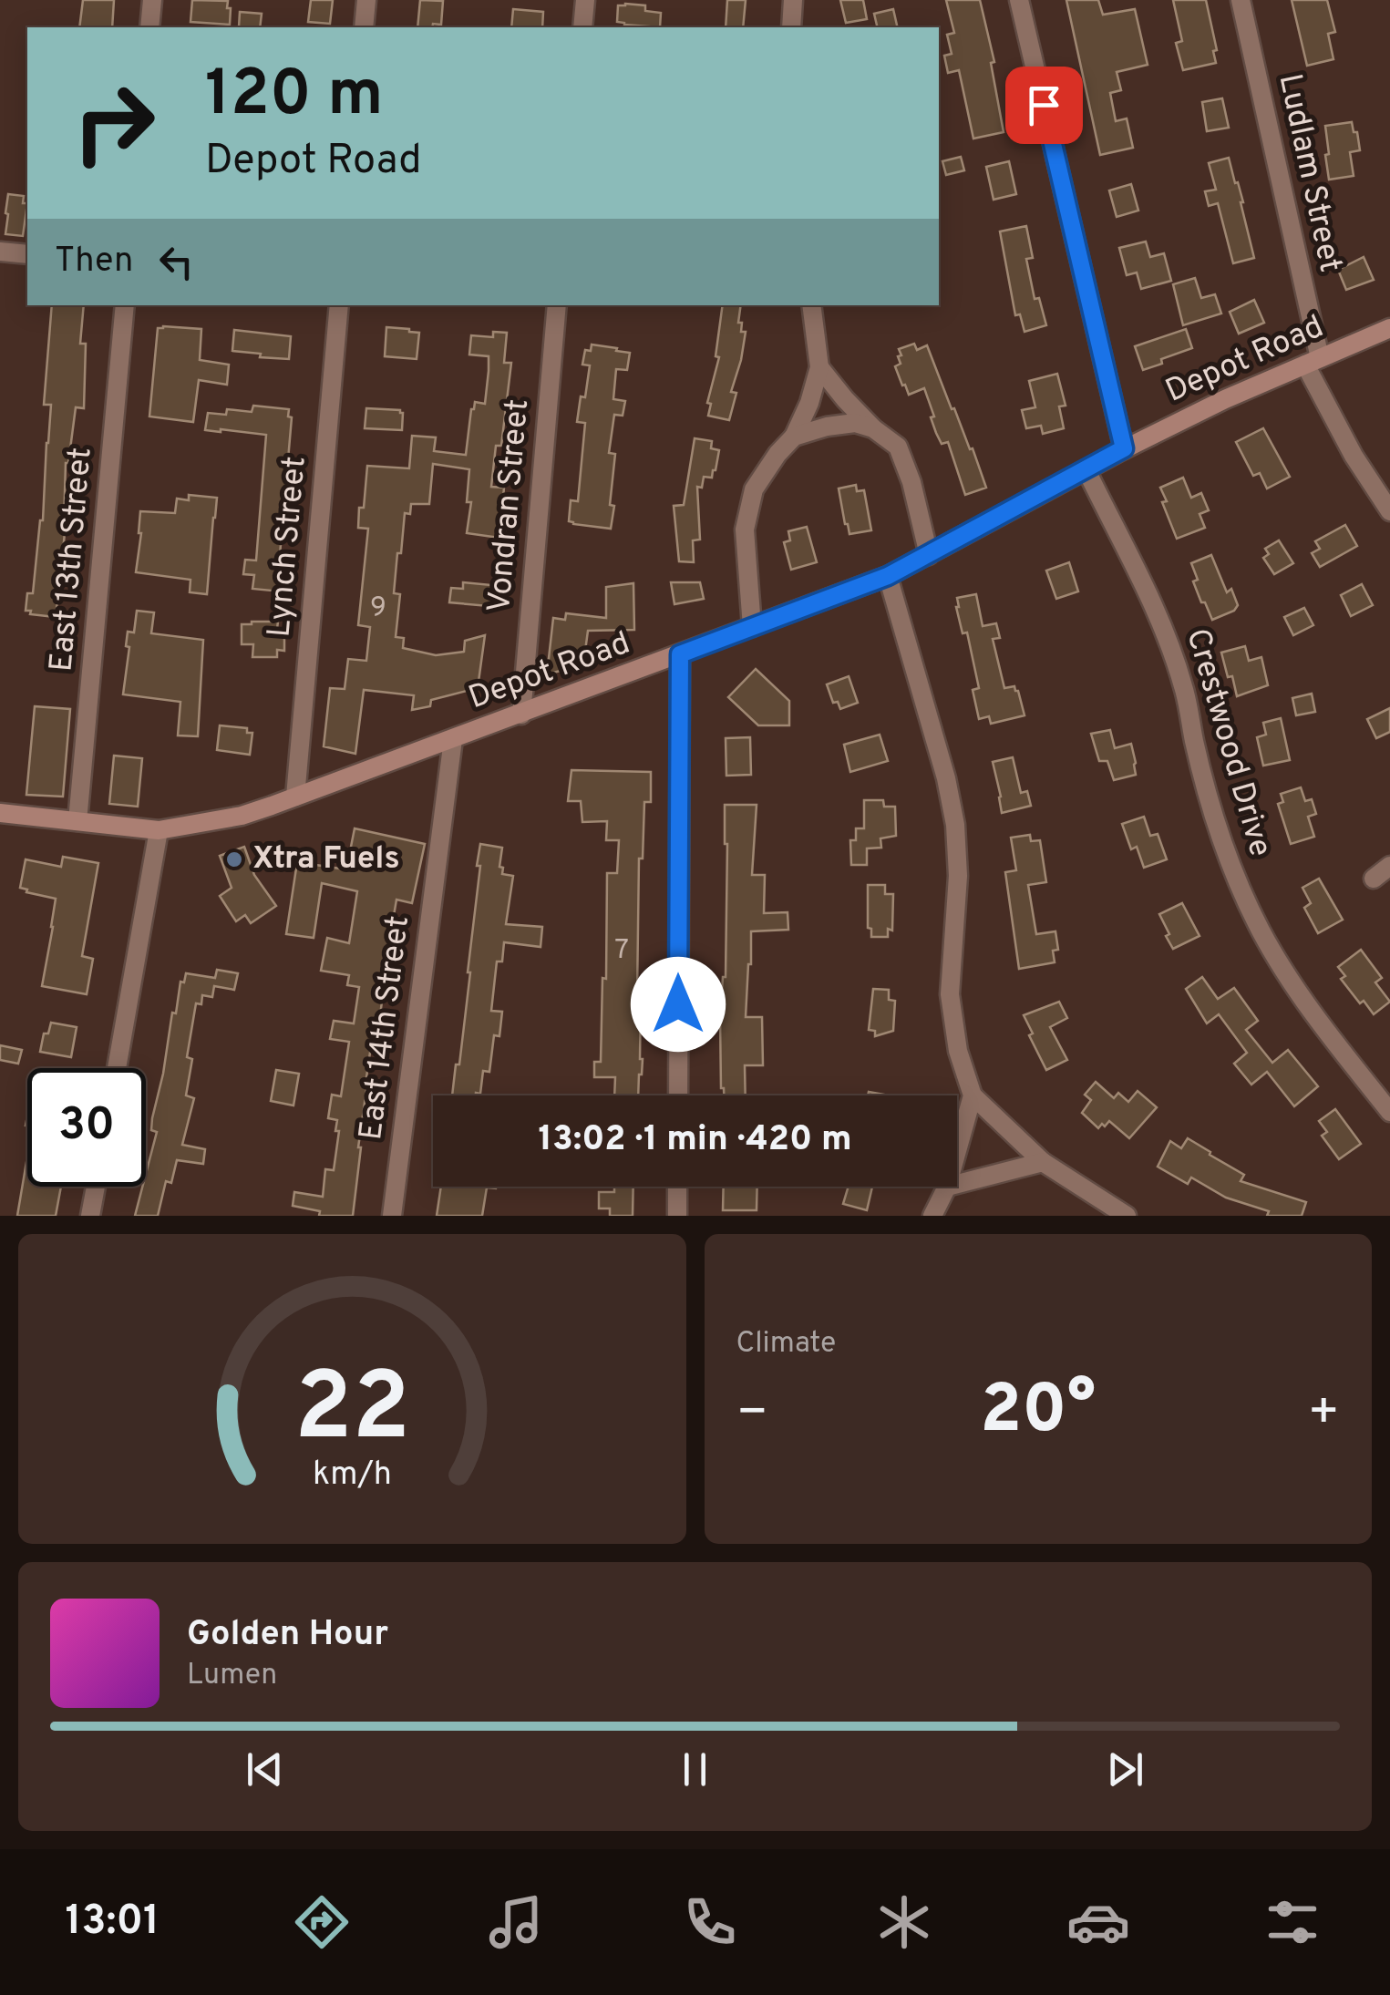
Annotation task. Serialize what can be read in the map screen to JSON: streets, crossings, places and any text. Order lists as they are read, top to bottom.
{
  "streets": {
    "street": [
      "Ludlam Street",
      "Depot Road",
      "Vondran Street",
      "Lynch Street",
      "East 13th Street",
      "Crestwood Drive",
      "East 14th Street"
    ]
  },
  "crossings": [
    ["Ludlam Street", "Depot Road"],
    ["Depot Road", "Vondran Street"],
    ["Depot Road", "Lynch Street"],
    ["Depot Road", "East 13th Street"],
    ["Depot Road", "Crestwood Drive"],
    ["Depot Road", "East 14th Street"]
  ],
  "places": ["Xtra Fuels"],
  "house_numbers": ["9", "7"],
  "page": {
    "turn": ["120 m", "Depot Road"],
    "then": "Then",
    "limit": "30",
    "trip": "13:02 · 1 min · 420 m",
    "tile": "Climate",
    "heat": ["−", "20°", "+"],
    "song": ["Golden Hour", "Lumen"],
    "tabs": "13:01",
    "gauge": ["22", "km/h"]
  }
}
